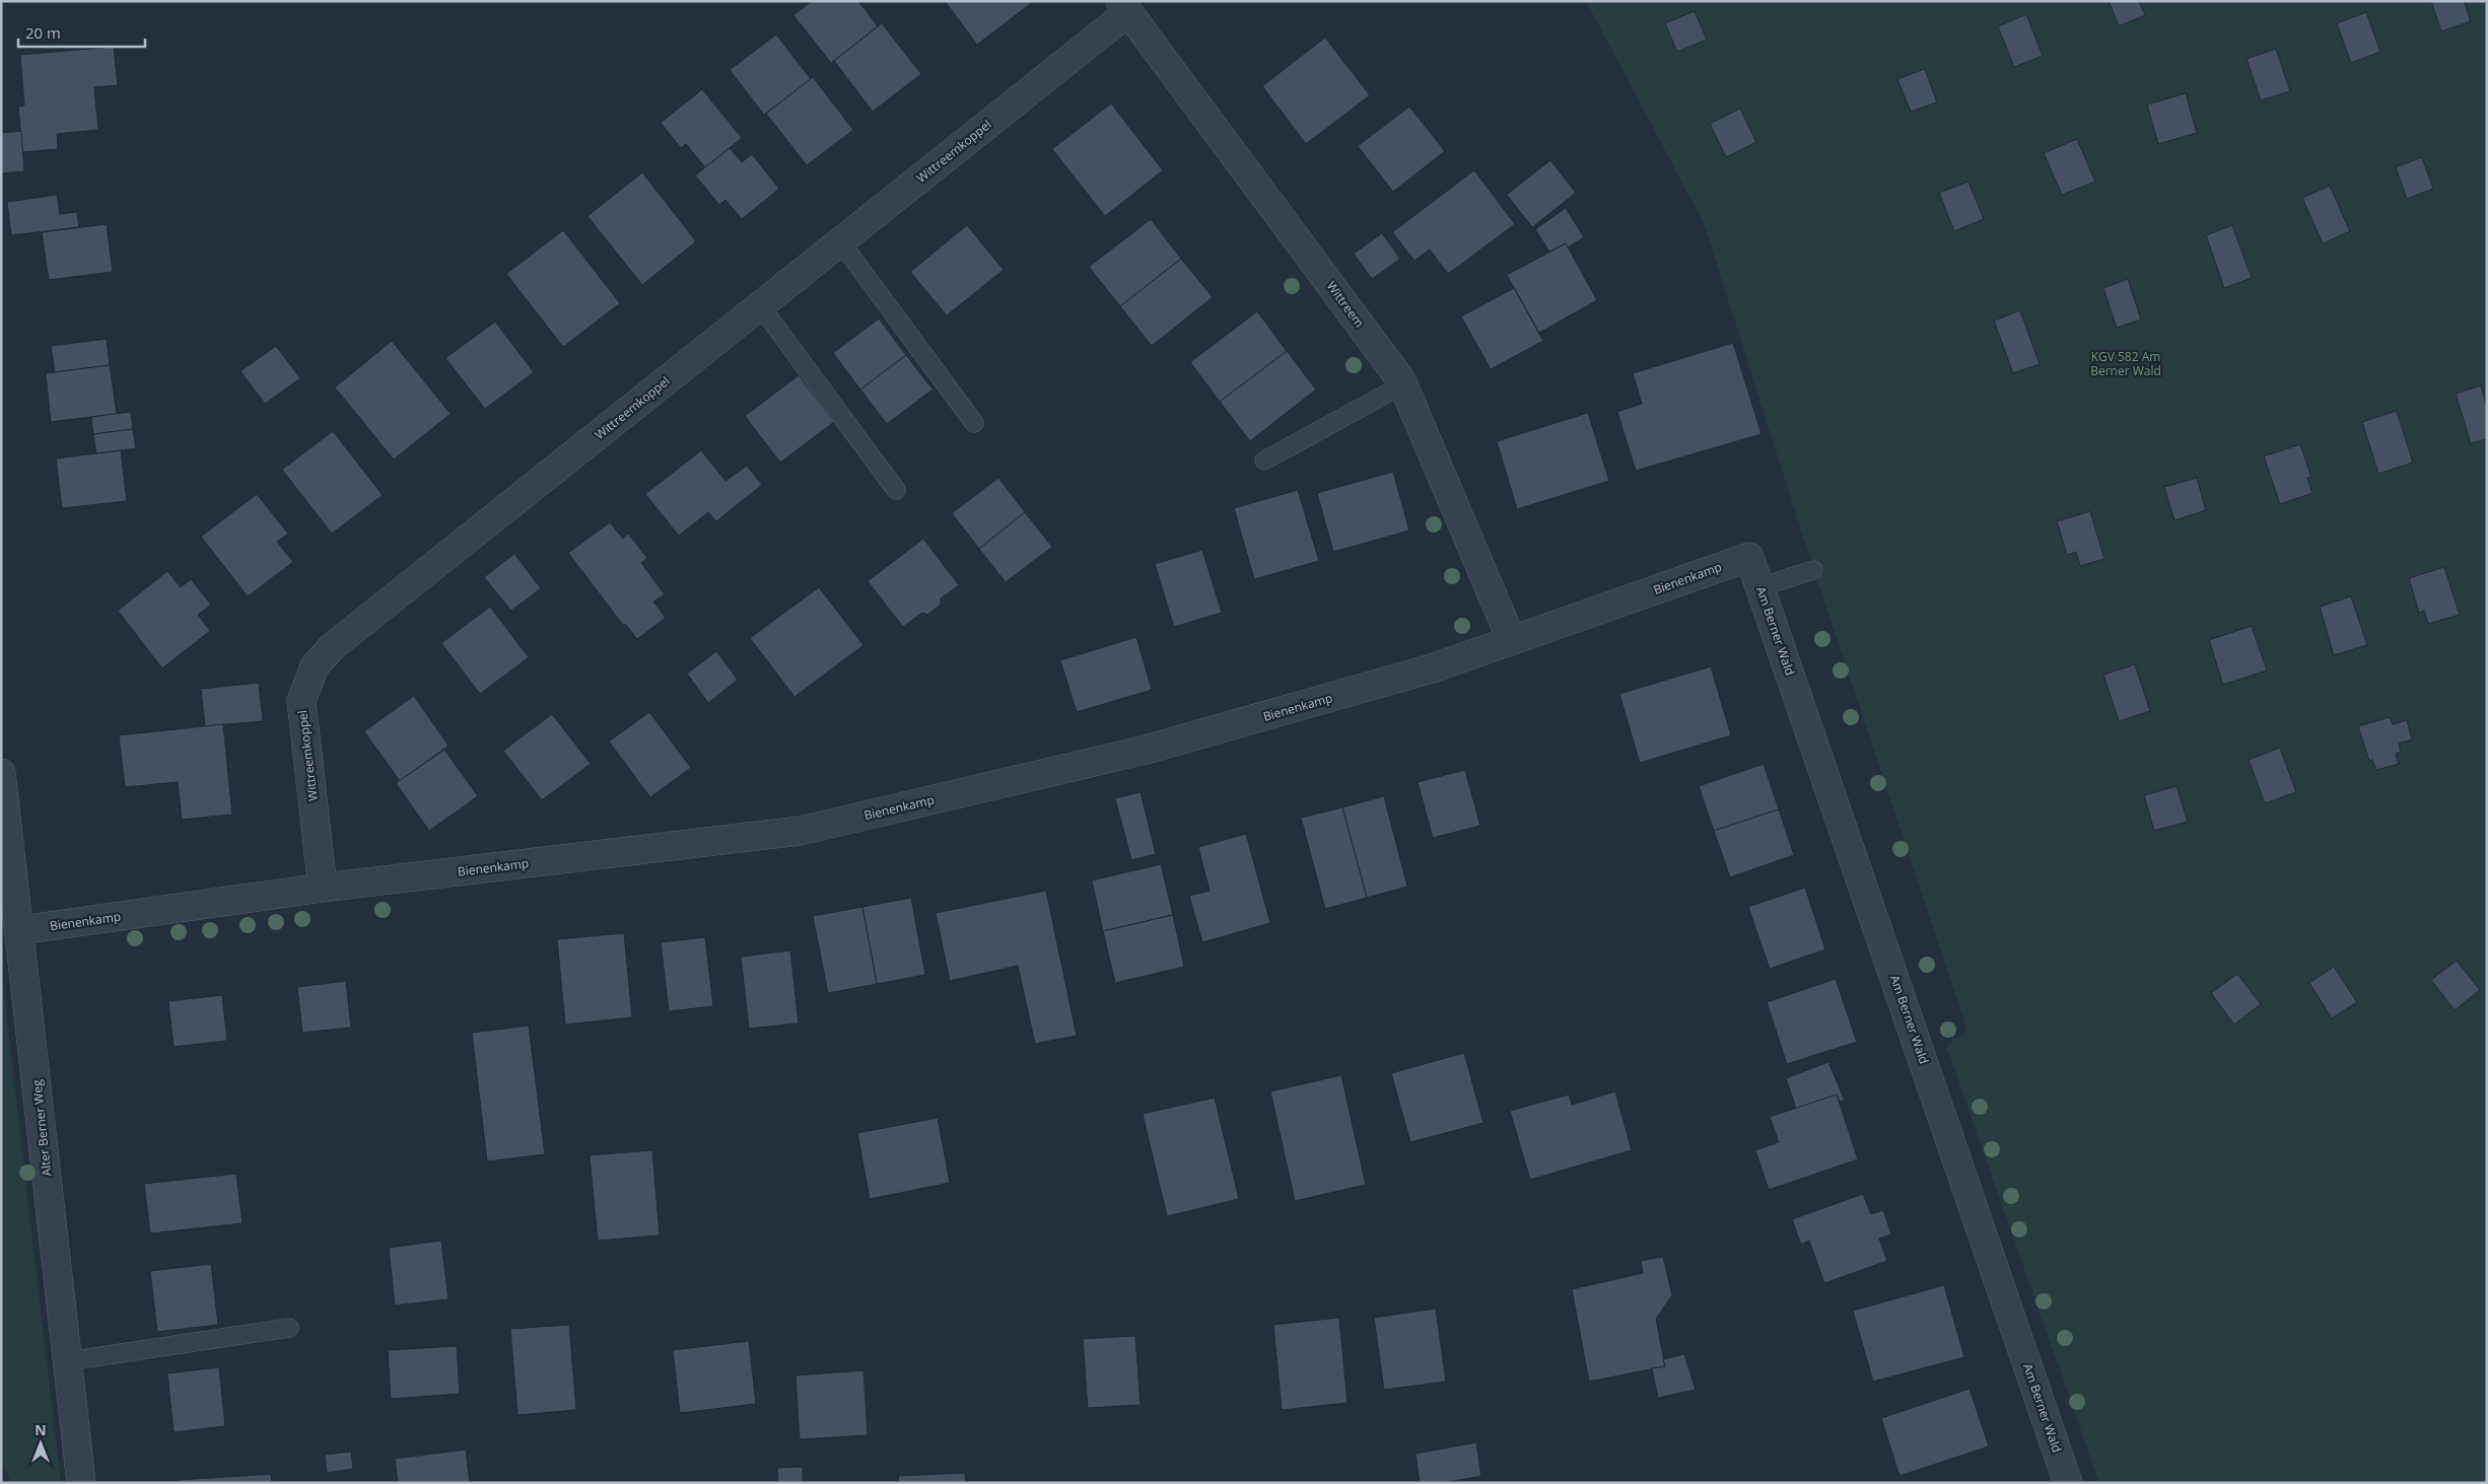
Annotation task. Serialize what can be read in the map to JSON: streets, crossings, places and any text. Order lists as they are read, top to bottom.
{
  "streets": {
    "street": [
      "Wittreemkoppel",
      "Wittreem",
      "Bienenkamp",
      "Am Berner Wald",
      "Alter Berner Weg"
    ]
  },
  "crossings": [
    ["Wittreemkoppel", "Wittreem"],
    ["Wittreemkoppel", "Bienenkamp"],
    ["Wittreem", "Bienenkamp"],
    ["Bienenkamp", "Am Berner Wald"],
    ["Bienenkamp", "Alter Berner Weg"]
  ],
  "parks": ["KGV 582 Am Berner Wald"],
  "scale_bar": "20 m",
  "north": "top"
}
